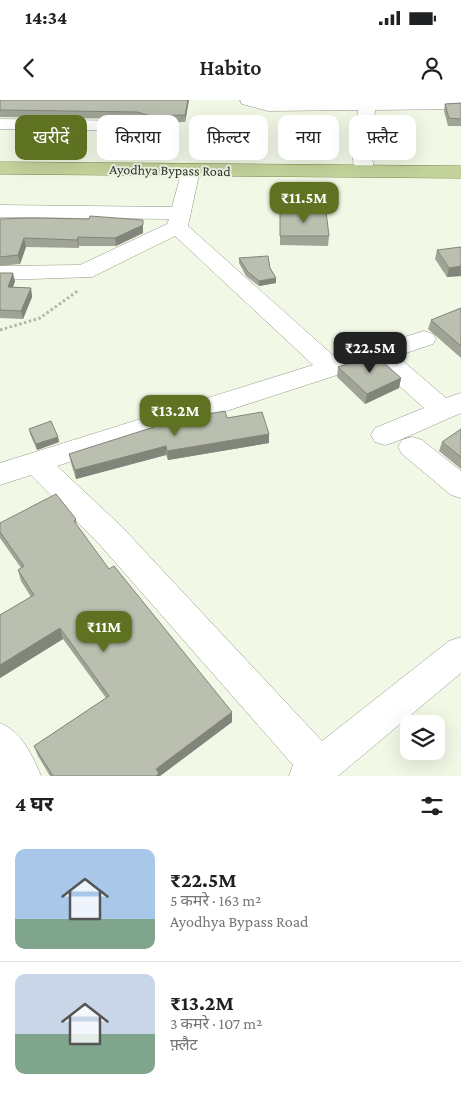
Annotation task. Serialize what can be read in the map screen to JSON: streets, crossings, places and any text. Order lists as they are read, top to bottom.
{
  "streets": {
    "main road": ["Ayodhya Bypass Road"]
  },
  "page": {
    "status": "14:34",
    "header": "Habito",
    "chip": [
      "खरीदें",
      "किराया",
      "फ़िल्टर",
      "नया",
      "फ़्लैट"
    ],
    "price": [
      "₹11.5M",
      "₹22.5M",
      "₹13.2M",
      "₹11M"
    ],
    "heading": "4 घर",
    "list": [
      {
        "name": "₹22.5M",
        "note": "5 कमरे · 163 m² · Ayodhya Bypass Road"
      },
      {
        "name": "₹13.2M",
        "note": "3 कमरे · 107 m² · फ़्लैट"
      }
    ]
  }
}
